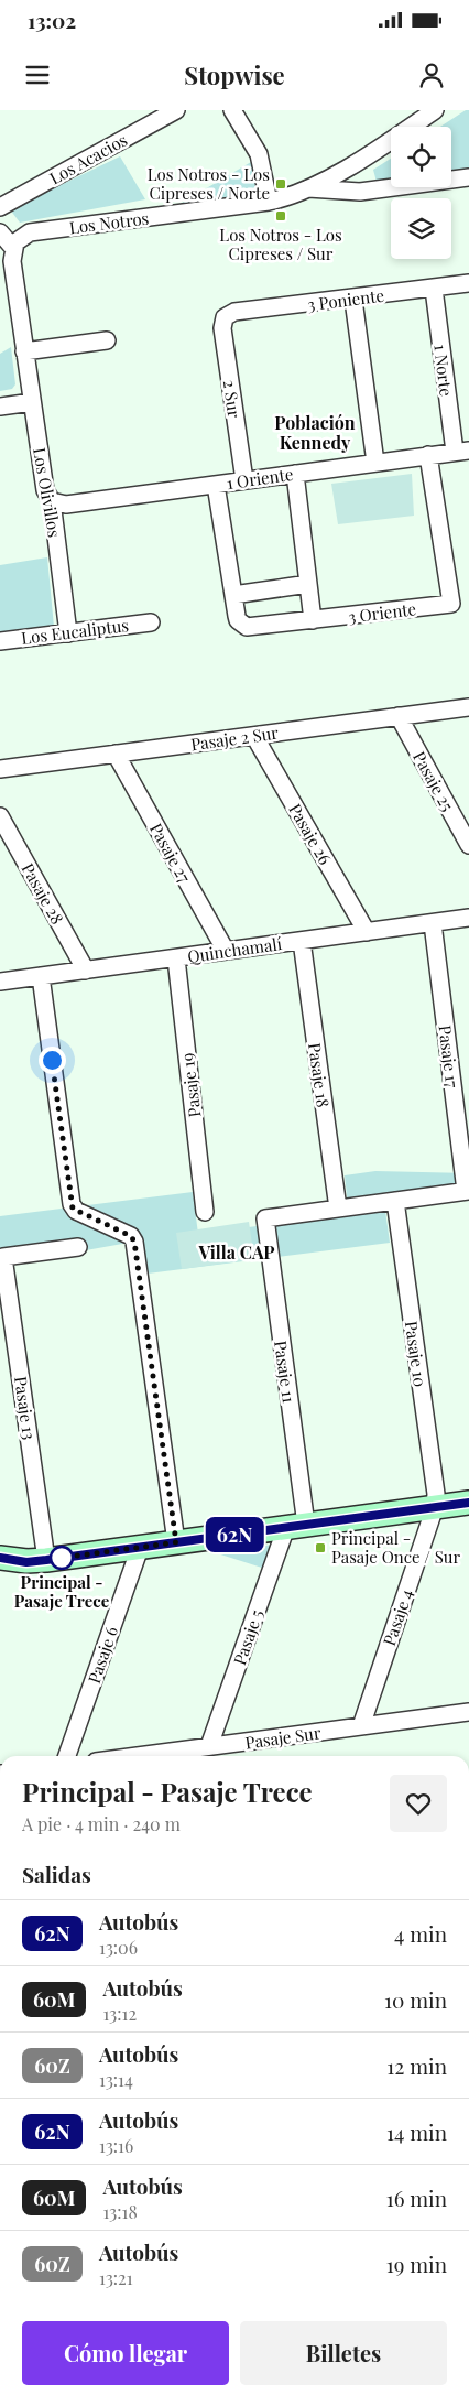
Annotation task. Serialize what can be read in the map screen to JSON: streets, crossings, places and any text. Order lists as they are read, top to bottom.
{
  "streets": {
    "street": [
      "Los Acacios",
      "Los Notros",
      "3 Poniente",
      "1 Norte",
      "2 Sur",
      "1 Oriente",
      "Los Olivillos",
      "3 Oriente",
      "Los Eucaliptus",
      "Pasaje 2 Sur",
      "Pasaje 25",
      "Pasaje 26",
      "Pasaje 27",
      "Pasaje 28",
      "Quinchamalí",
      "Pasaje 17",
      "Pasaje 18",
      "Pasaje 19",
      "Pasaje 10",
      "Pasaje 11",
      "Pasaje 13",
      "Pasaje 4",
      "Pasaje 5",
      "Pasaje 6",
      "Pasaje Sur"
    ]
  },
  "crossings": [
    ["3 Poniente", "1 Norte"],
    ["3 Poniente", "2 Sur"],
    ["1 Norte", "1 Oriente"],
    ["2 Sur", "1 Oriente"],
    ["1 Oriente", "Los Olivillos"],
    ["1 Oriente", "3 Oriente"],
    ["Los Olivillos", "Los Eucaliptus"],
    ["Pasaje 2 Sur", "Pasaje 25"],
    ["Pasaje 2 Sur", "Pasaje 26"],
    ["Pasaje 2 Sur", "Pasaje 27"],
    ["Pasaje 26", "Quinchamalí"],
    ["Pasaje 27", "Quinchamalí"],
    ["Pasaje 28", "Quinchamalí"],
    ["Quinchamalí", "Pasaje 17"],
    ["Quinchamalí", "Pasaje 18"],
    ["Quinchamalí", "Pasaje 19"],
    ["Pasaje 18", "Pasaje 11"],
    ["Pasaje 10", "Pasaje 4"],
    ["Pasaje 11", "Pasaje 5"],
    ["Pasaje 4", "Pasaje Sur"],
    ["Pasaje 5", "Pasaje Sur"]
  ],
  "districts": ["Población Kennedy", "Villa CAP"],
  "places": {
    "transit": ["Los Notros - Los Cipreses / Norte", "Los Notros - Los Cipreses / Sur", "Principal - Pasaje Once / Sur"],
    "other": ["Principal - Pasaje Trece"]
  },
  "lines": ["bus line 62N"],
  "page": {
    "status": "13:02",
    "header": "Stopwise",
    "on_map": "62N",
    "heading": [
      ["Principal - Pasaje Trece", "A pie · 4 min · 240 m"],
      "Salidas"
    ],
    "list": [
      {
        "mark": "62N",
        "name": "Autobús",
        "note": "13:06",
        "value": "4 min"
      },
      {
        "mark": "60M",
        "name": "Autobús",
        "note": "13:12",
        "value": "10 min"
      },
      {
        "mark": "60Z",
        "name": "Autobús",
        "note": "13:14",
        "value": "12 min"
      },
      {
        "mark": "62N",
        "name": "Autobús",
        "note": "13:16",
        "value": "14 min"
      },
      {
        "mark": "60M",
        "name": "Autobús",
        "note": "13:18",
        "value": "16 min"
      },
      {
        "mark": "60Z",
        "name": "Autobús",
        "note": "13:21",
        "value": "19 min"
      }
    ],
    "buttons": ["Cómo llegar", "Billetes"]
  }
}
